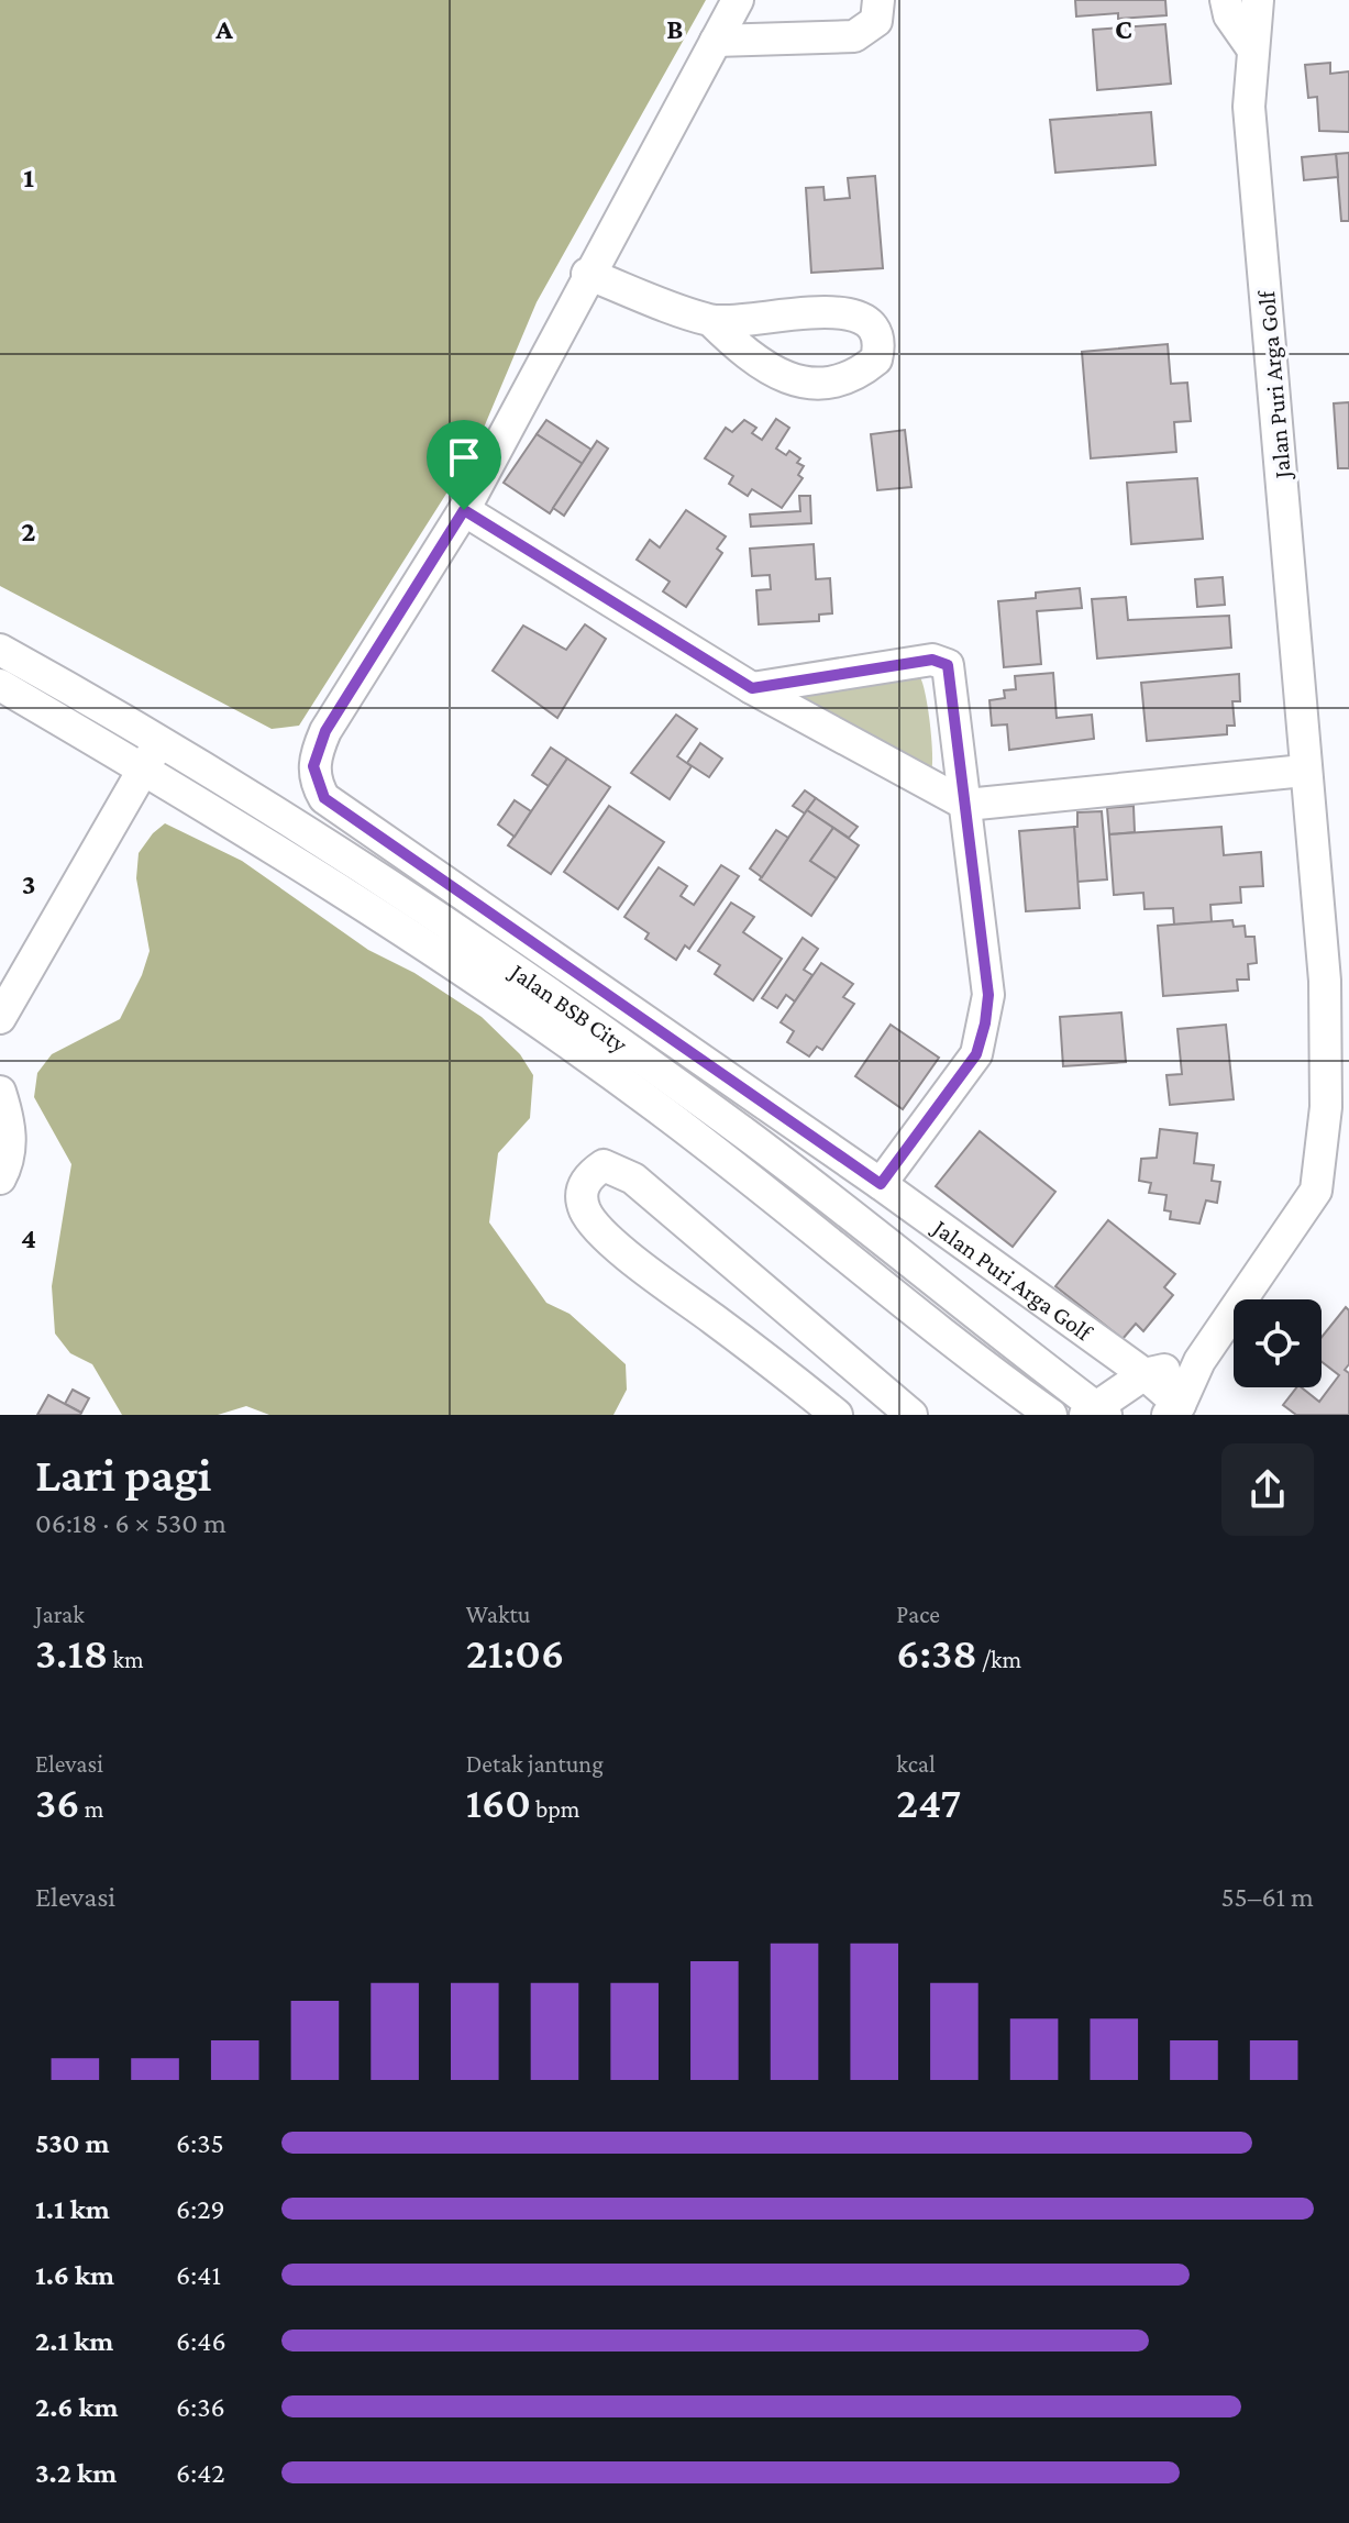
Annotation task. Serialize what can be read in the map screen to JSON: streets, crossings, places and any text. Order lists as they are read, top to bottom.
{
  "streets": {
    "street": ["Jalan Puri Arga Golf", "Jalan BSB City"]
  },
  "page": {
    "heading": ["Lari pagi", "06:18 · 6 × 530 m"],
    "stats": [
      ["Jarak", "3.18 km"],
      ["Waktu", "21:06"],
      ["Pace", "6:38 /km"],
      ["Elevasi", "36 m"],
      ["Detak jantung", "160 bpm"],
      ["kcal", "247"]
    ],
    "chart": ["Elevasi", "55–61 m"],
    "list": [
      {
        "name": "530 m",
        "note": "6:35"
      },
      {
        "name": "1.1 km",
        "note": "6:29"
      },
      {
        "name": "1.6 km",
        "note": "6:41"
      },
      {
        "name": "2.1 km",
        "note": "6:46"
      },
      {
        "name": "2.6 km",
        "note": "6:36"
      },
      {
        "name": "3.2 km",
        "note": "6:42"
      }
    ]
  },
  "grid": {
    "columns": ["A", "B", "C"],
    "rows": [
      "1",
      "2",
      "3",
      "4"
    ]
  }
}
